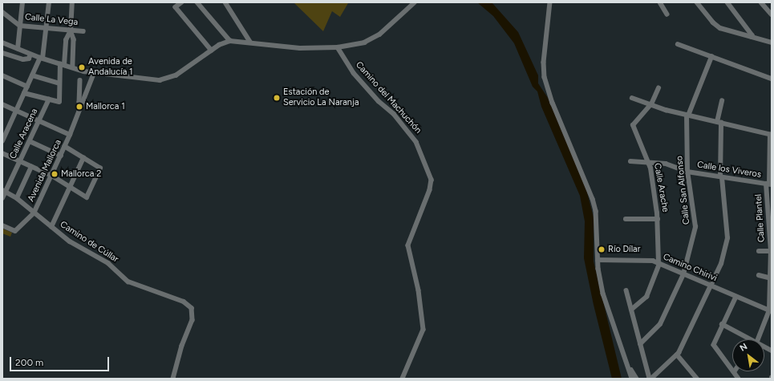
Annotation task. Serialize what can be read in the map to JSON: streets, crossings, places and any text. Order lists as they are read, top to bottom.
{
  "streets": {
    "street": [
      "Calle La Vega",
      "Camino del Machuchón",
      "Calle Aracena",
      "Calle los Viveros",
      "Avenida Mallorca",
      "Calle Arache",
      "Calle San Alfonso",
      "Calle Plantel",
      "Camino de Cúllar",
      "Camino Chirivi"
    ]
  },
  "crossings": [
    ["Calle Aracena", "Camino de Cúllar"],
    ["Calle los Viveros", "Calle Arache"],
    ["Calle los Viveros", "Calle San Alfonso"],
    ["Calle los Viveros", "Calle Plantel"],
    ["Avenida Mallorca", "Camino de Cúllar"],
    ["Calle Arache", "Camino Chirivi"],
    ["Calle San Alfonso", "Camino Chirivi"],
    ["Calle Plantel", "Camino Chirivi"]
  ],
  "places": [
    "Avenida de Andalucía 1",
    "Estación de Servicio La Naranja",
    "Mallorca 1",
    "Mallorca 2",
    "Río Dílar"
  ],
  "scale_bar": "200 m",
  "north": "top left"
}
